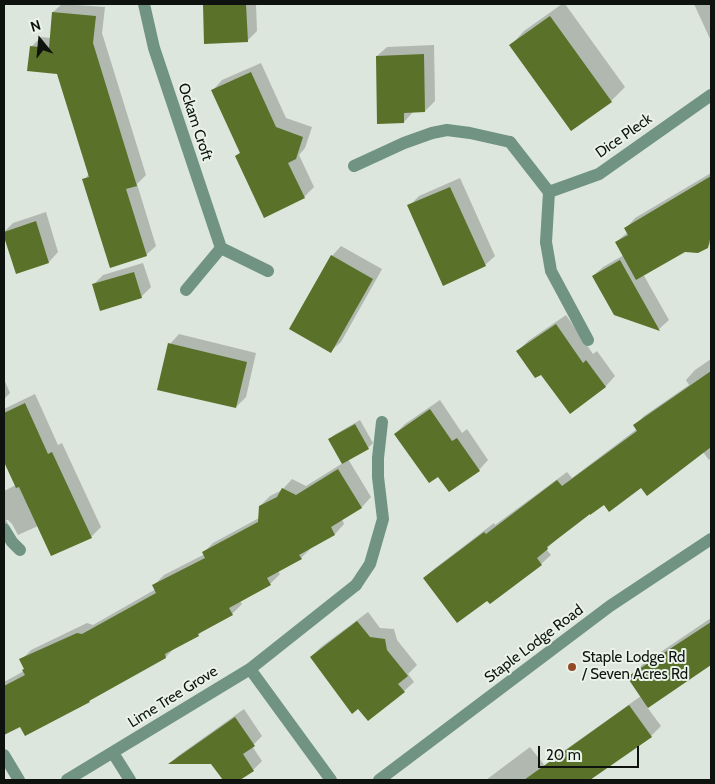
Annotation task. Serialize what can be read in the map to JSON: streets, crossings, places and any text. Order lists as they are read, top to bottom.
{
  "streets": {
    "street": [
      "Ockam Croft",
      "Dice Pleck",
      "Staple Lodge Road",
      "Lime Tree Grove"
    ]
  },
  "places": ["Staple Lodge Rd / Seven Acres Rd"],
  "scale_bar": "20 m",
  "north": "top"
}
